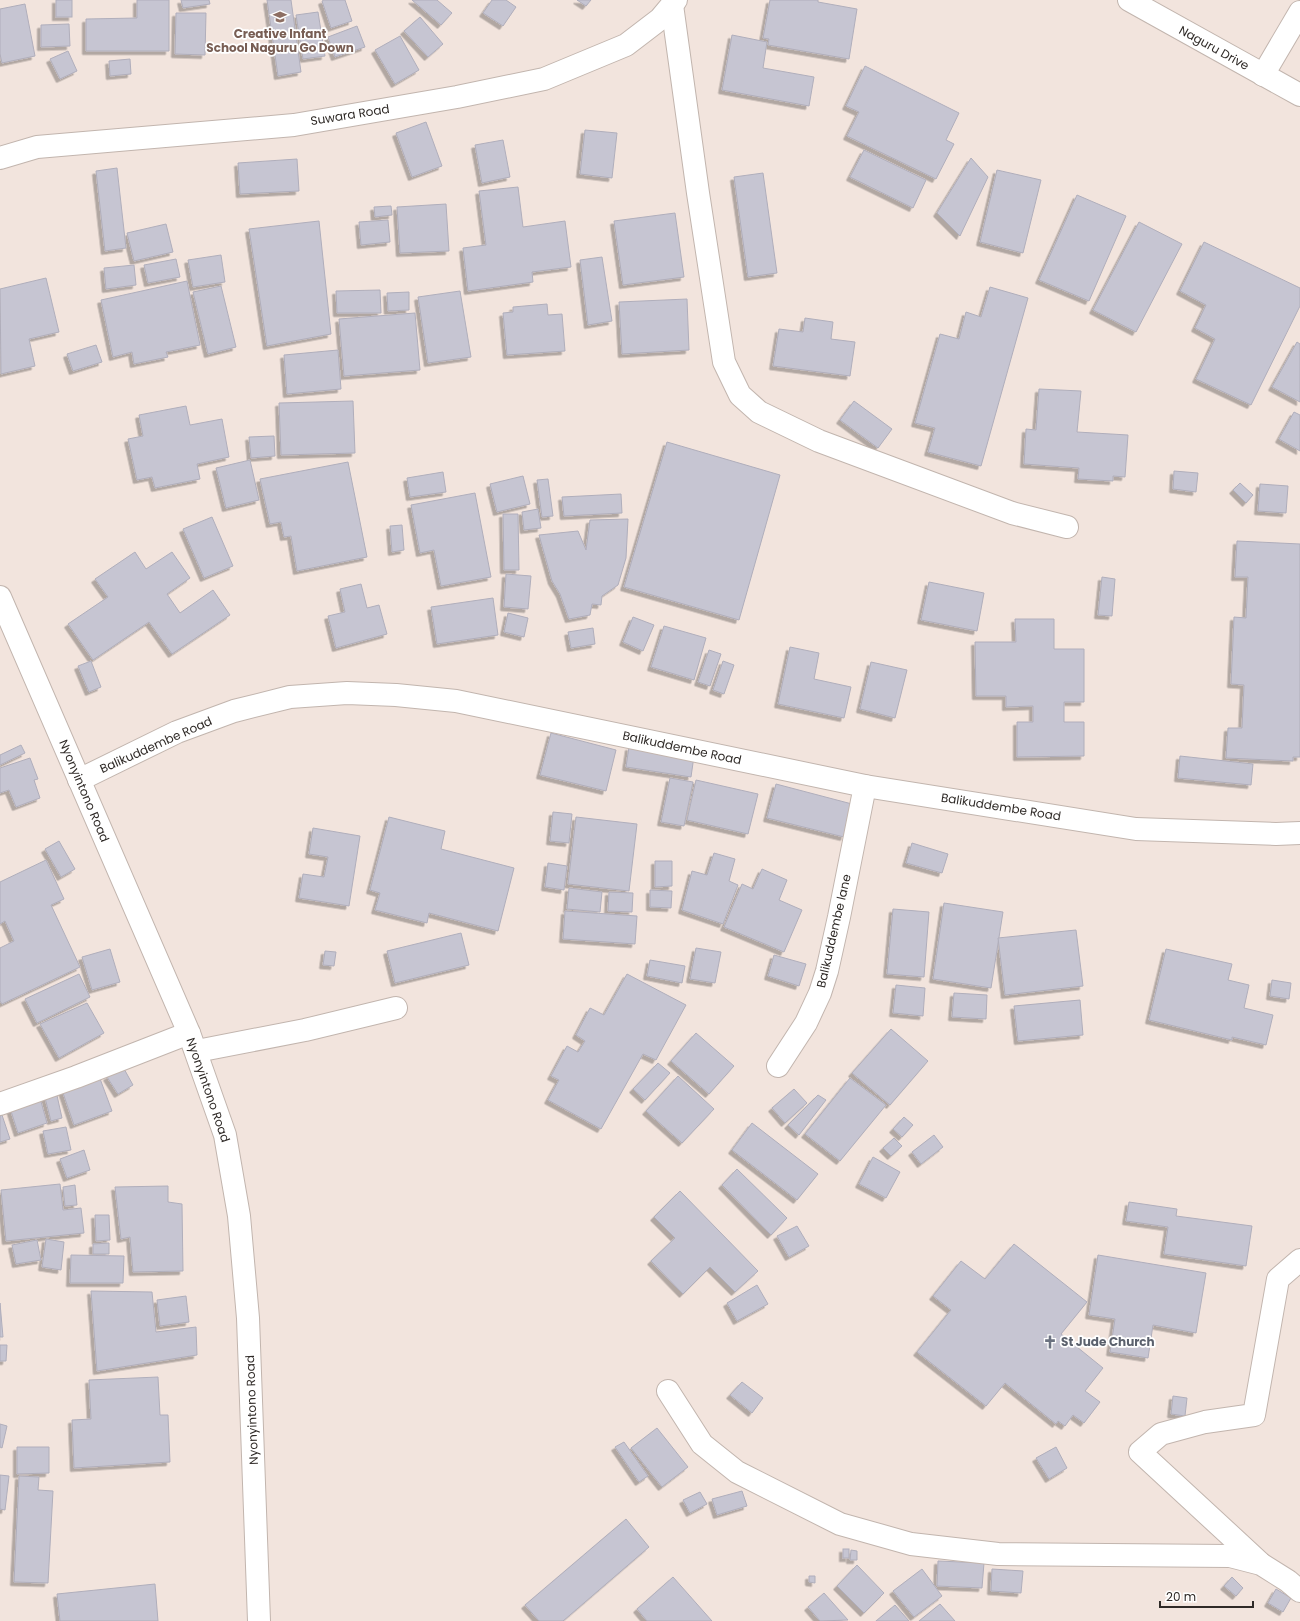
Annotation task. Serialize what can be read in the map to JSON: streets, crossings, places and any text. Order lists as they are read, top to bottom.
{
  "streets": {
    "street": [
      "Naguru Drive",
      "Suwara Road",
      "Balikuddembe Road",
      "Nyonyintono Road",
      "Balikuddembe lane"
    ]
  },
  "crossings": [
    ["Balikuddembe Road", "Nyonyintono Road"],
    ["Balikuddembe Road", "Balikuddembe lane"]
  ],
  "places": {
    "school or university": ["Creative Infant School Naguru Go Down"],
    "church": ["St Jude Church"]
  },
  "scale_bar": "20 m"
}
